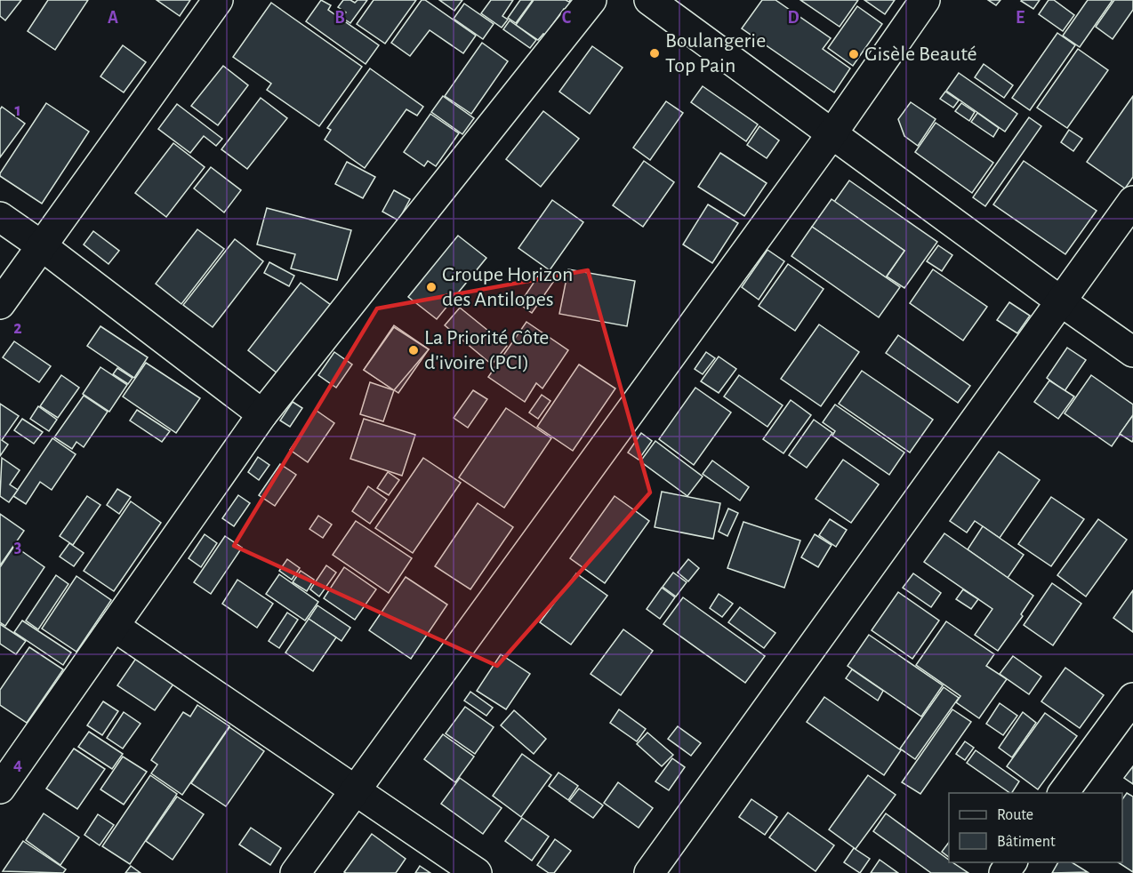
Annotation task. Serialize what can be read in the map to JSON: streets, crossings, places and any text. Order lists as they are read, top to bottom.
{
  "places": [
    "Boulangerie Top Pain",
    "Gisèle Beauté",
    "Groupe Horizon des Antilopes",
    "La Priorité Côte d'ivoire (PCI)"
  ],
  "legend": ["Route", "Bâtiment"],
  "grid": {
    "columns": [
      "A",
      "B",
      "C",
      "D",
      "E"
    ],
    "rows": [
      "1",
      "2",
      "3",
      "4"
    ]
  }
}
